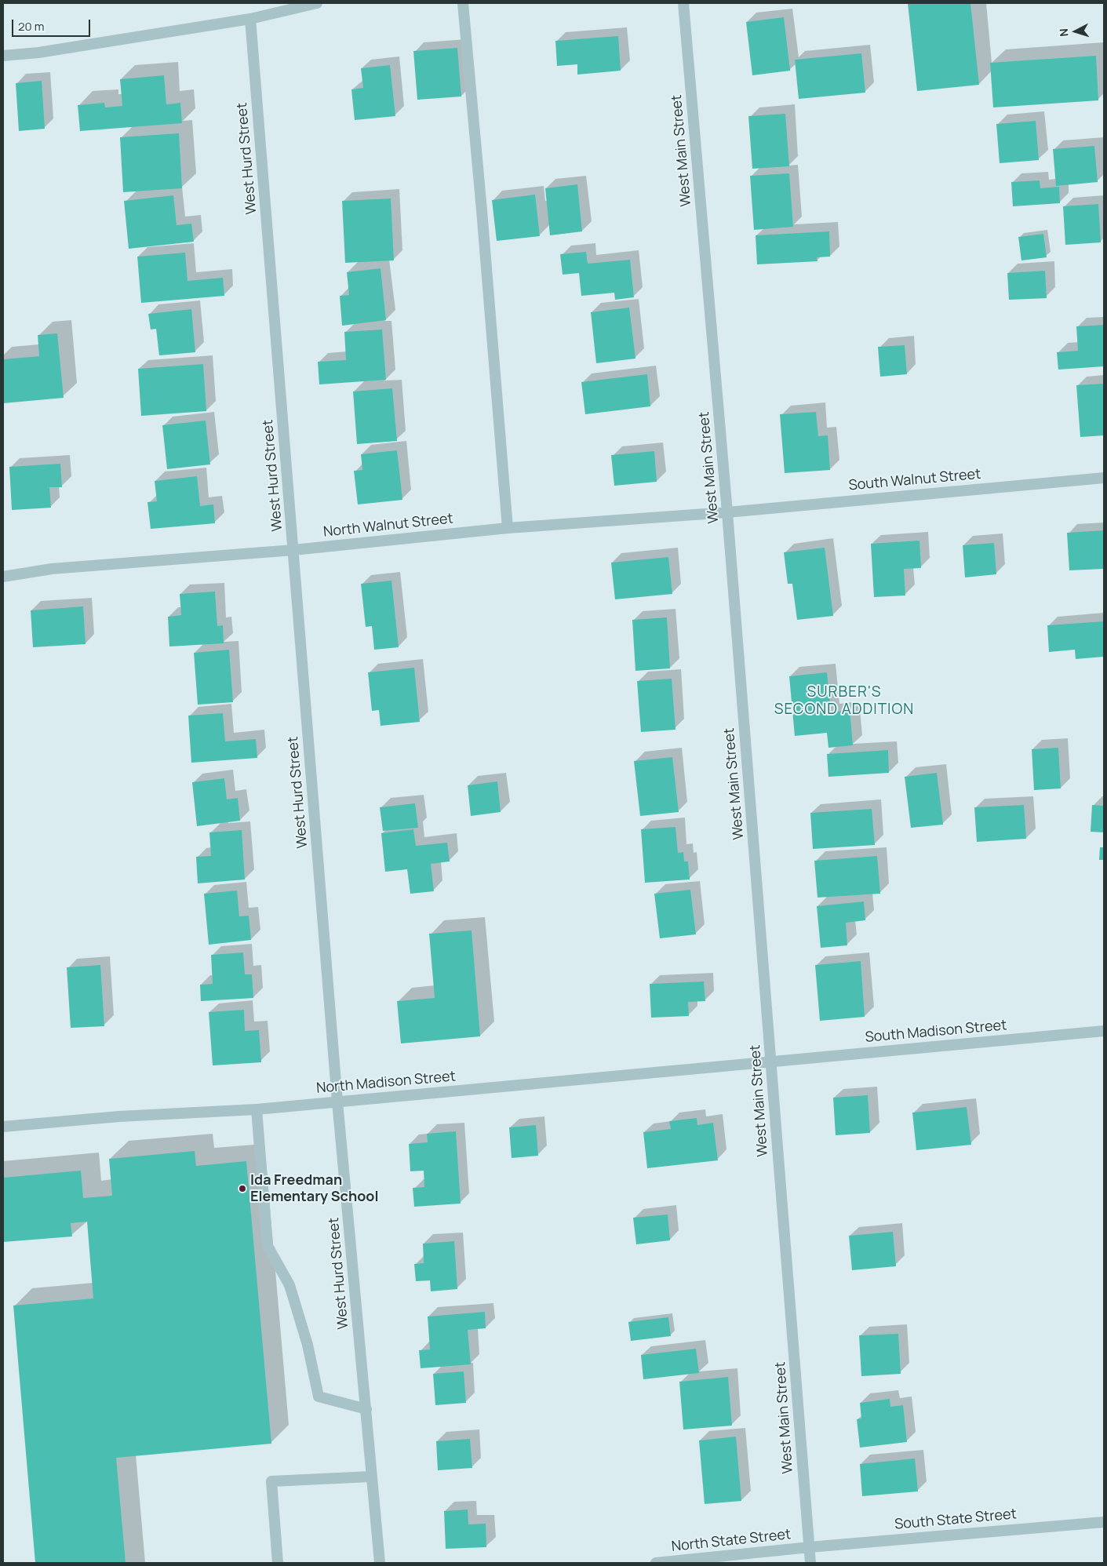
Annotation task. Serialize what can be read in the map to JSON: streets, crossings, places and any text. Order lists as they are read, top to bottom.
{
  "streets": {
    "street": [
      "West Main Street",
      "West Hurd Street",
      "South Walnut Street",
      "North Walnut Street",
      "South Madison Street",
      "North Madison Street",
      "South State Street",
      "North State Street"
    ]
  },
  "crossings": [
    ["West Main Street", "South Walnut Street"],
    ["West Main Street", "North Walnut Street"],
    ["West Main Street", "South Madison Street"],
    ["West Main Street", "North Madison Street"],
    ["West Main Street", "South State Street"],
    ["West Main Street", "North State Street"],
    ["West Hurd Street", "North Walnut Street"],
    ["West Hurd Street", "North Madison Street"],
    ["South Walnut Street", "North Walnut Street"],
    ["South Madison Street", "North Madison Street"],
    ["South State Street", "North State Street"]
  ],
  "districts": ["SURBER'S SECOND ADDITION"],
  "places": ["Ida Freedman Elementary School"],
  "scale_bar": "20 m",
  "north": "left"
}
